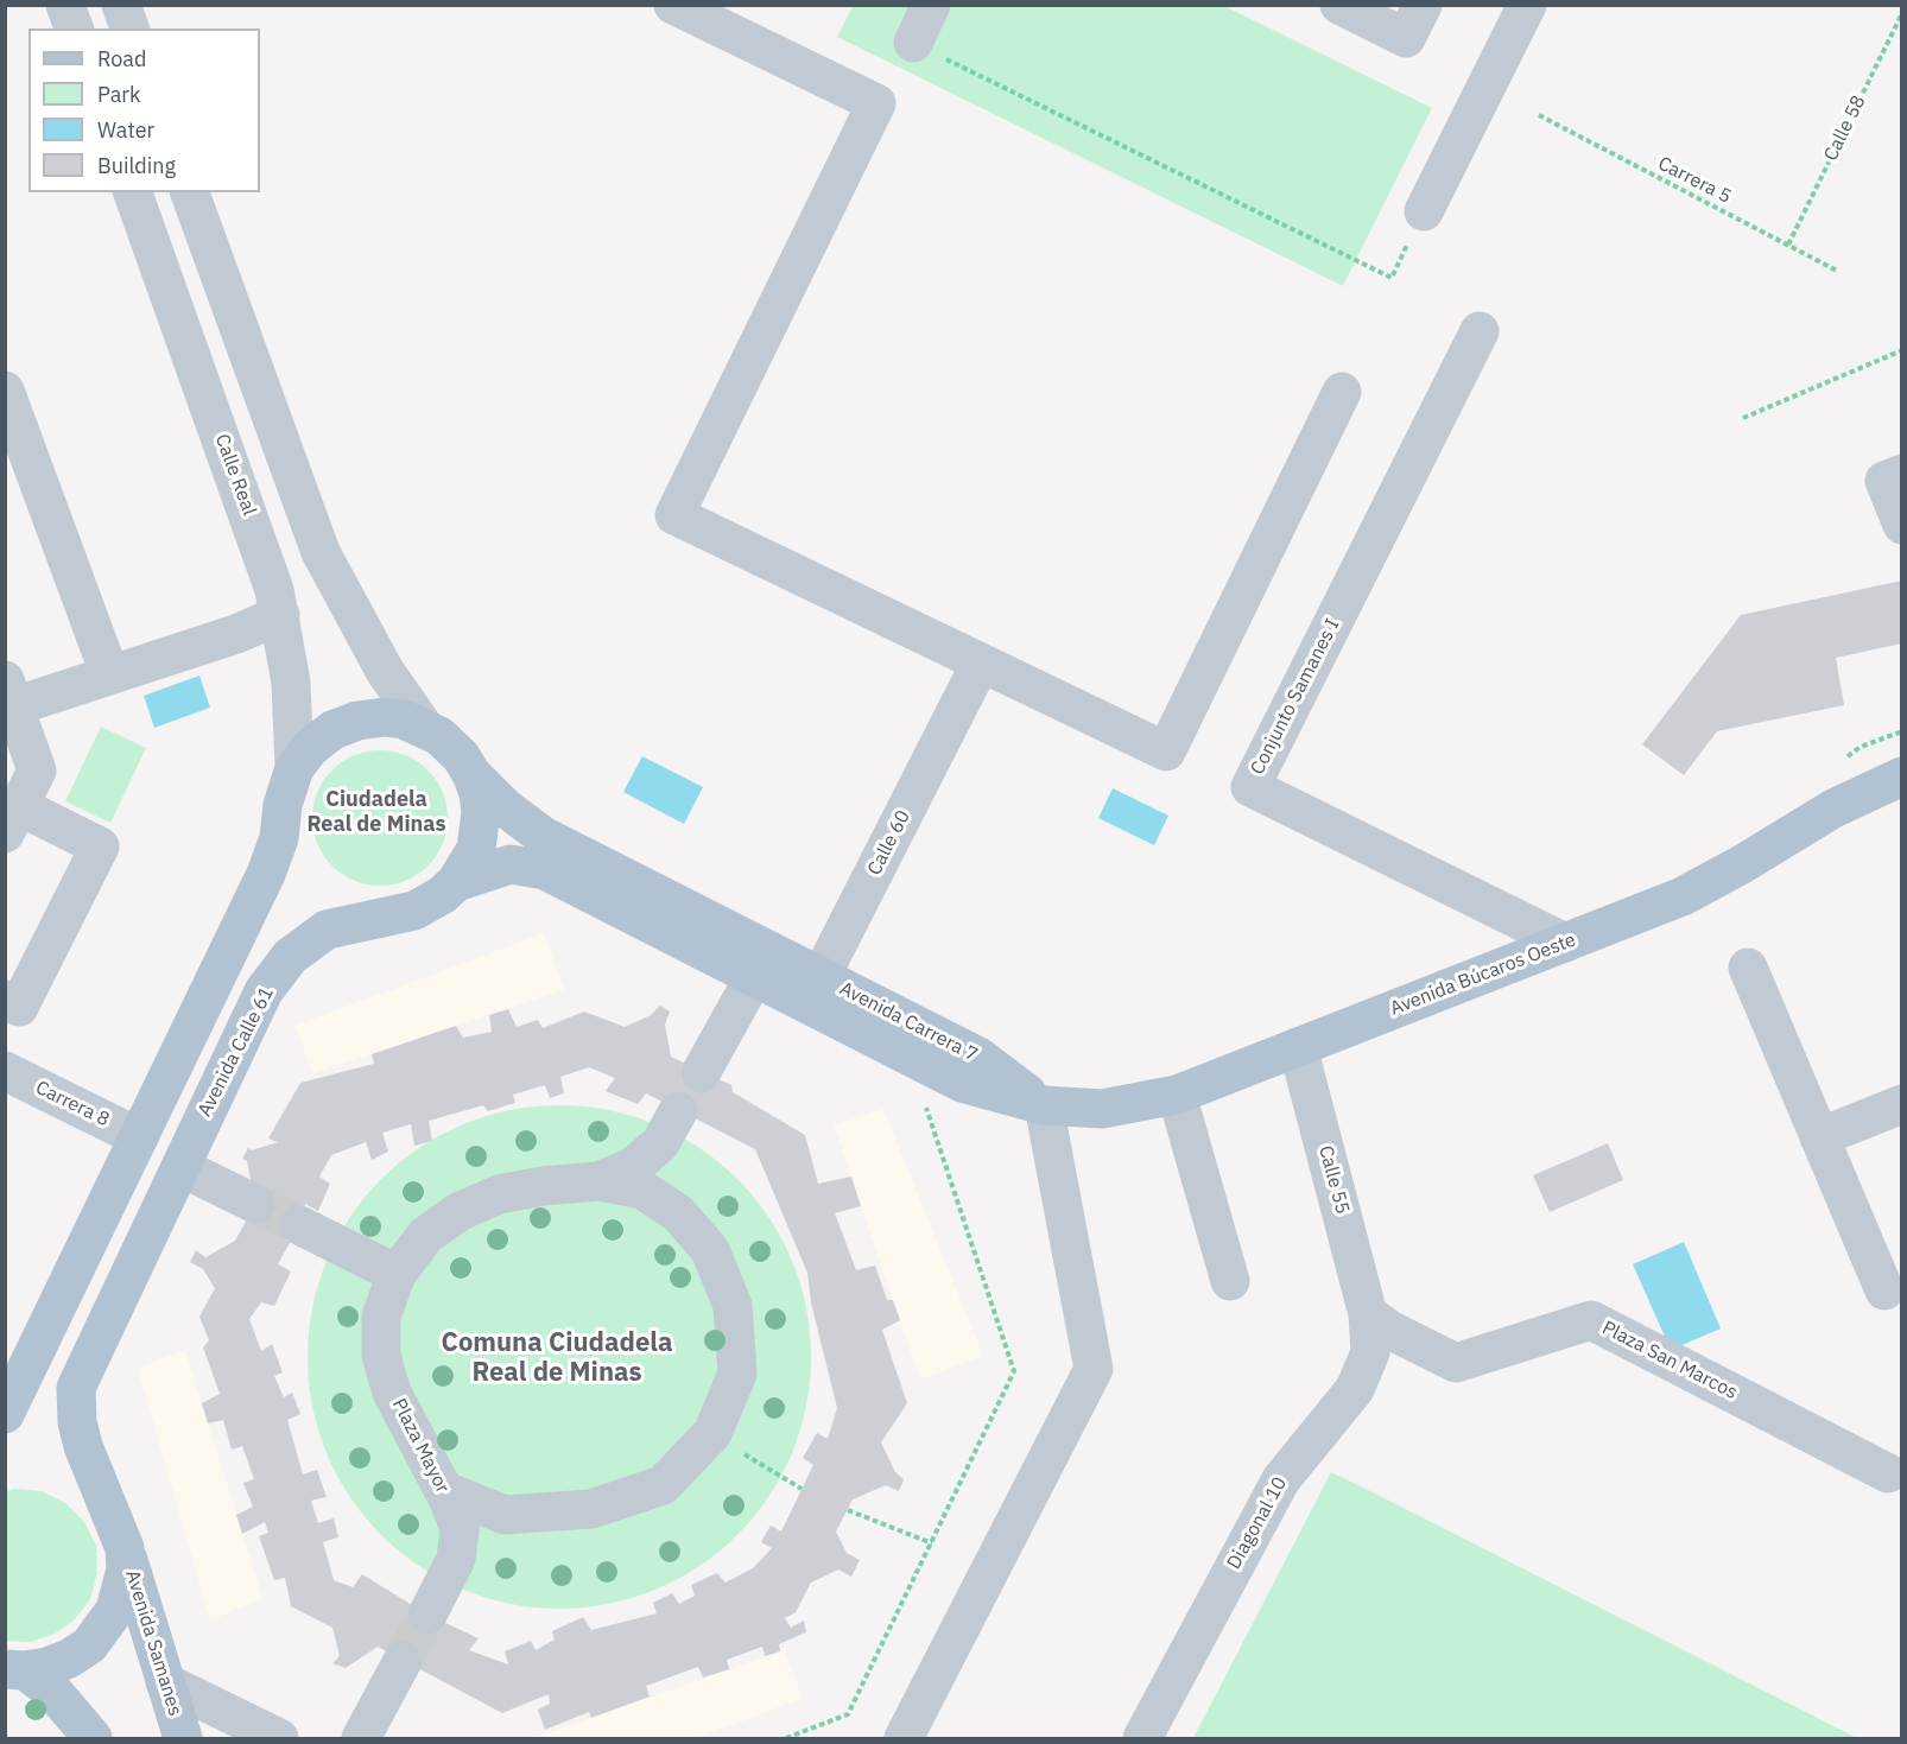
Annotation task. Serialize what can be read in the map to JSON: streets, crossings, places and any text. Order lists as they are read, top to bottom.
{
  "streets": {
    "main road": [
      "Avenida Búcaros Oeste",
      "Avenida Carrera 7",
      "Avenida Calle 61",
      "Avenida Samanes"
    ],
    "street": [
      "Calle Real",
      "Conjunto Samanes I",
      "Calle 60",
      "Carrera 8",
      "Calle 55",
      "Plaza San Marcos",
      "Plaza Mayor",
      "Diagonal 10"
    ],
    "path": ["Calle 58", "Carrera 5"]
  },
  "crossings": [
    ["Calle 58", "Carrera 5"],
    ["Calle Real", "Avenida Calle 61"],
    ["Conjunto Samanes I", "Avenida Búcaros Oeste"],
    ["Calle 60", "Avenida Carrera 7"],
    ["Avenida Búcaros Oeste", "Avenida Carrera 7"],
    ["Avenida Búcaros Oeste", "Calle 55"],
    ["Avenida Carrera 7", "Avenida Calle 61"],
    ["Avenida Calle 61", "Carrera 8"],
    ["Avenida Calle 61", "Avenida Samanes"],
    ["Calle 55", "Plaza San Marcos"],
    ["Calle 55", "Diagonal 10"],
    ["Plaza San Marcos", "Diagonal 10"]
  ],
  "districts": ["Ciudadela Real de Minas", "Comuna Ciudadela Real de Minas"],
  "legend": [
    "Road",
    "Park",
    "Water",
    "Building"
  ]
}
